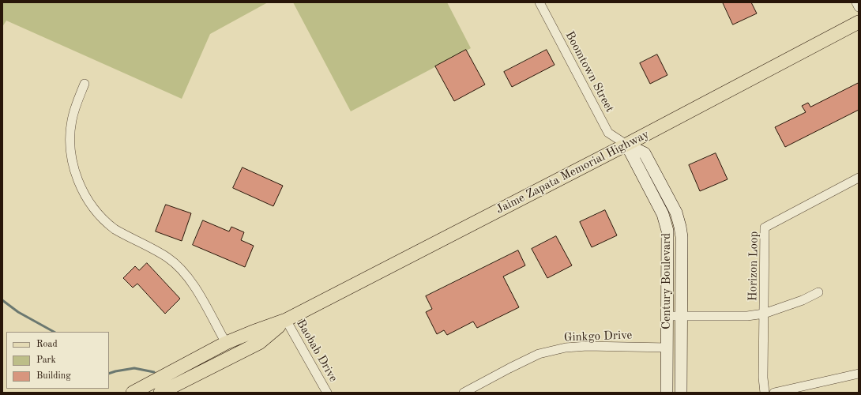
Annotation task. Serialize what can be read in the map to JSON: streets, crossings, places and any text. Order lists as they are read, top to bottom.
{
  "streets": {
    "main road": ["Jaime Zapata Memorial Highway"],
    "street": [
      "Boomtown Street",
      "Horizon Loop",
      "Century Boulevard",
      "Ginkgo Drive",
      "Baobab Drive"
    ]
  },
  "crossings": [
    ["Boomtown Street", "Jaime Zapata Memorial Highway"],
    ["Boomtown Street", "Century Boulevard"],
    ["Jaime Zapata Memorial Highway", "Century Boulevard"],
    ["Jaime Zapata Memorial Highway", "Baobab Drive"],
    ["Century Boulevard", "Ginkgo Drive"]
  ],
  "legend": ["Road", "Park", "Building"]
}
